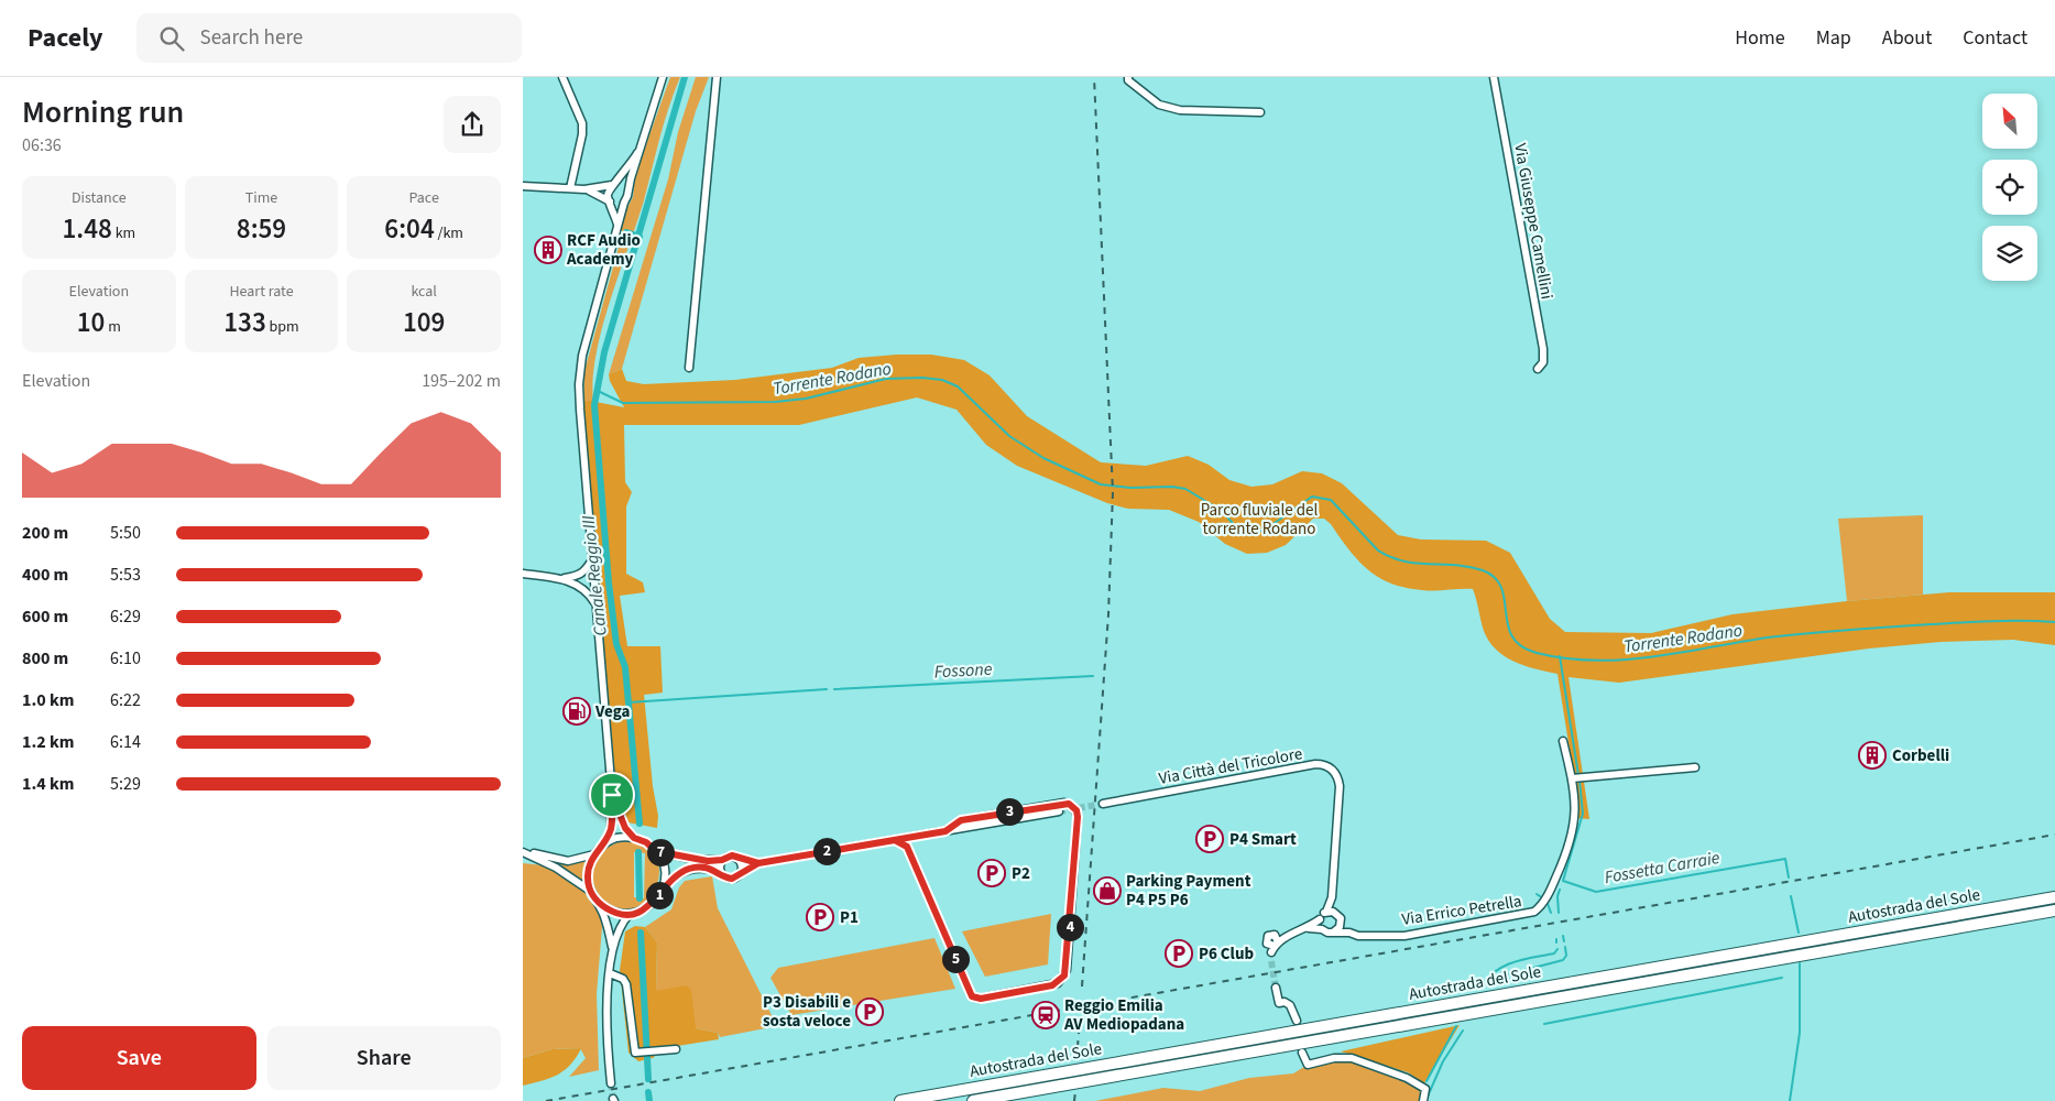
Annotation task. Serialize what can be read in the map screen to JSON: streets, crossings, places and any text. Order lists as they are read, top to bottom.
{
  "streets": {
    "highway": ["Autostrada del Sole"],
    "street": ["Via Giuseppe Camellini", "Via Città del Tricolore", "Via Errico Petrella"]
  },
  "water": [
    "Torrente Rodano",
    "Canale Reggio III",
    "Fossone",
    "Fossetta Carraie"
  ],
  "parks": ["Parco fluviale del torrente Rodano"],
  "places": {
    "building": ["RCF Audio Academy", "Corbelli"],
    "fuel station": ["Vega"],
    "parking": [
      "P4 Smart",
      "P2",
      "P1",
      "P6 Club",
      "P3 Disabili e sosta veloce"
    ],
    "shop": ["Parking Payment P4 P5 P6"],
    "station": ["Reggio Emilia AV Mediopadana"]
  },
  "north": "top left",
  "page": {
    "header": "Pacely",
    "search": "Search here",
    "nav": [
      "Home",
      "Map",
      "About",
      "Contact"
    ],
    "heading": ["Morning run", "06:36"],
    "stats": [
      ["Distance", "1.48 km"],
      ["Time", "8:59"],
      ["Pace", "6:04 /km"],
      ["Elevation", "10 m"],
      ["Heart rate", "133 bpm"],
      ["kcal", "109"]
    ],
    "chart": ["Elevation", "195–202 m"],
    "list": [
      {
        "name": "200 m",
        "note": "5:50"
      },
      {
        "name": "400 m",
        "note": "5:53"
      },
      {
        "name": "600 m",
        "note": "6:29"
      },
      {
        "name": "800 m",
        "note": "6:10"
      },
      {
        "name": "1.0 km",
        "note": "6:22"
      },
      {
        "name": "1.2 km",
        "note": "6:14"
      },
      {
        "name": "1.4 km",
        "note": "5:29"
      }
    ],
    "pins": [
      "3",
      "2",
      "7",
      "1",
      "4",
      "5"
    ],
    "buttons": ["Save", "Share"]
  }
}
